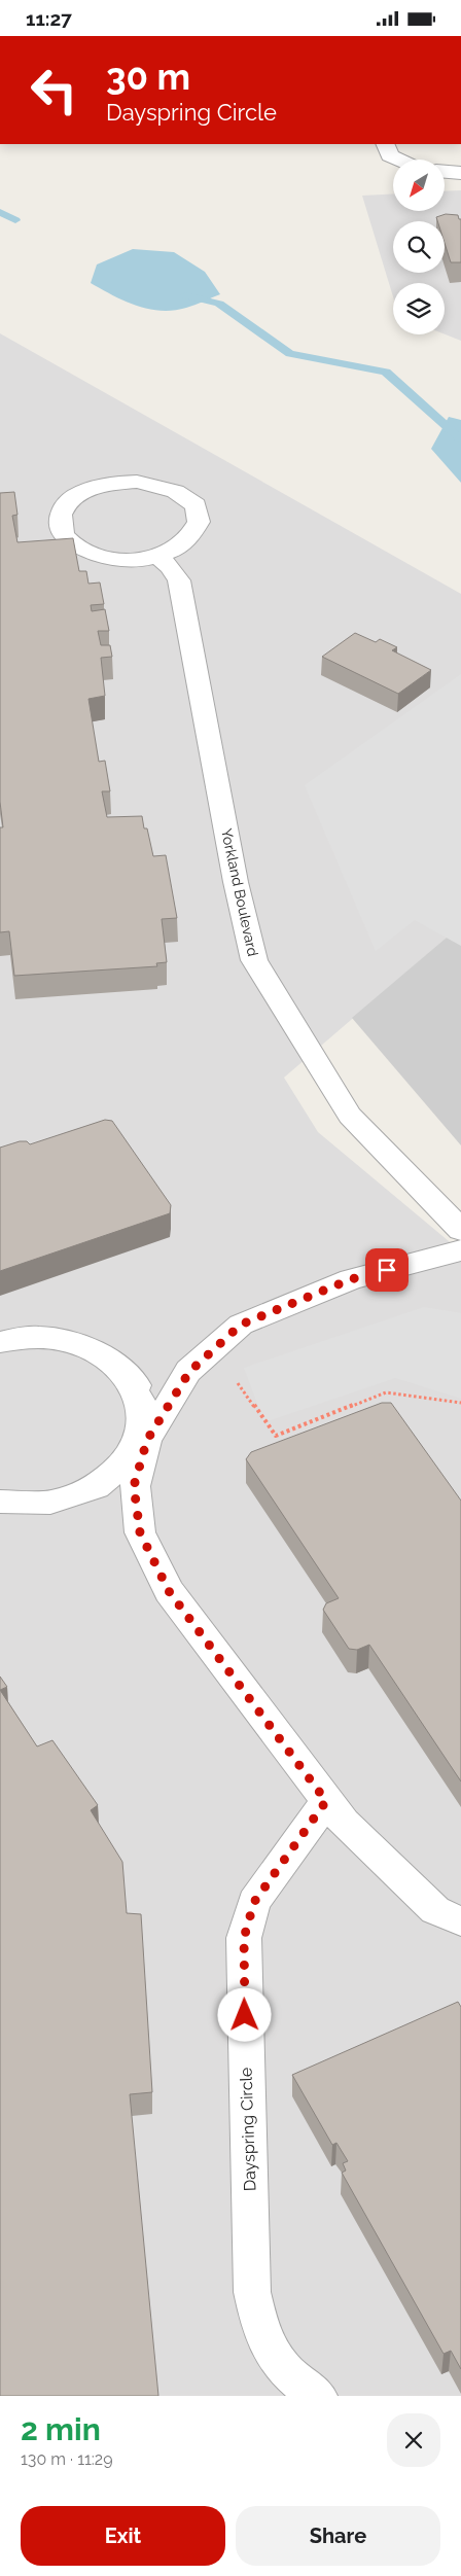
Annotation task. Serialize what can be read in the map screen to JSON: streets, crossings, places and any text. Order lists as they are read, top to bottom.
{
  "streets": {
    "street": ["Yorkland Boulevard", "Dayspring Circle"]
  },
  "north": "bottom left",
  "page": {
    "status": "11:27",
    "turn": ["30 m", "Dayspring Circle"],
    "heading": ["2 min", "130 m · 11:29"],
    "buttons": ["Exit", "Share"]
  }
}
